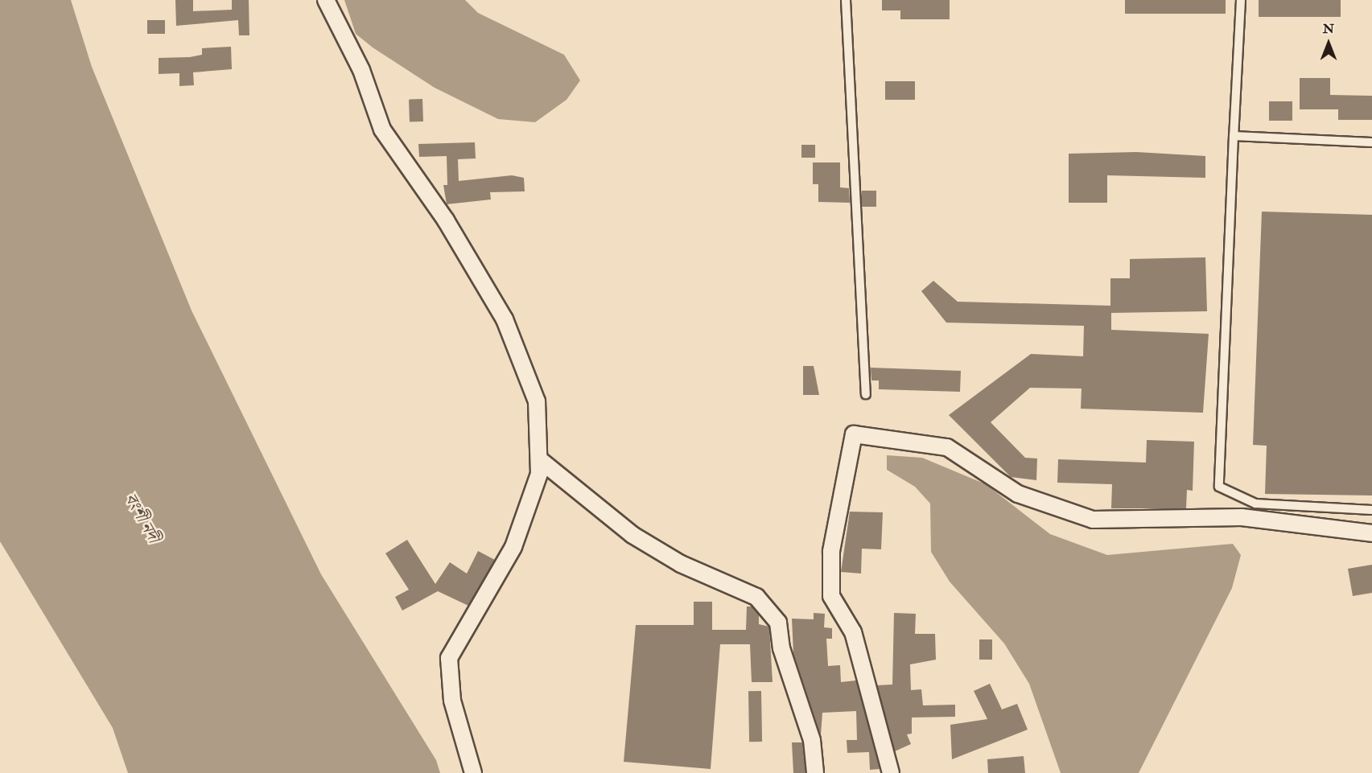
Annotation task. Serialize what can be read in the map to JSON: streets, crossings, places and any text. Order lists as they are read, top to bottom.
{
  "water": ["বংশী নদী"],
  "north": "top"
}
